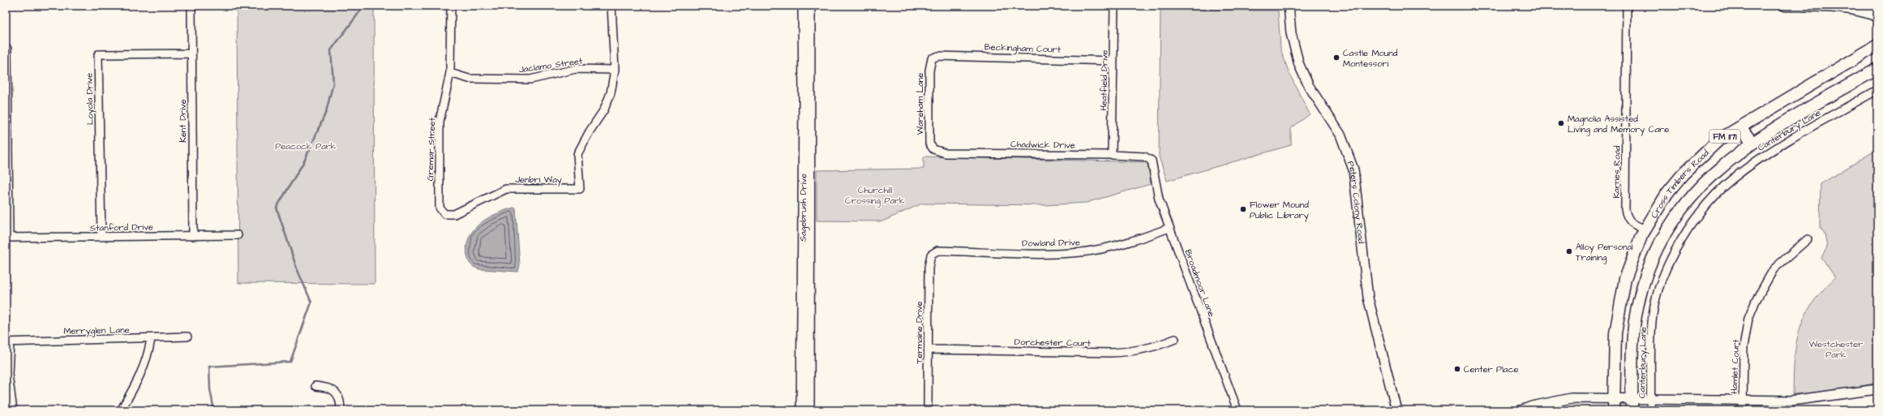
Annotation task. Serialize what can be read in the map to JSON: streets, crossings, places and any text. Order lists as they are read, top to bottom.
{
  "streets": {
    "main road": ["FM 1171", "Cross Timbers Road"],
    "street": [
      "Beckingham Court",
      "Jaclamo Street",
      "Heatfield Drive",
      "Loyola Drive",
      "Wareham Lane",
      "Kent Drive",
      "Canterbury Lane",
      "Chadwick Drive",
      "Gremar Street",
      "Karnes Road",
      "Jenbri Way",
      "Peters Colony Road",
      "Sagebrush Drive",
      "Stanford Drive",
      "Dowland Drive",
      "Broadmoor Lane",
      "Merryglen Lane",
      "Termaine Drive",
      "Dorchester Court",
      "Hamlet Court"
    ]
  },
  "crossings": [
    ["Beckingham Court", "Heatfield Drive"],
    ["Beckingham Court", "Wareham Lane"],
    ["Jaclamo Street", "Gremar Street"],
    ["Jaclamo Street", "Jenbri Way"],
    ["Heatfield Drive", "Chadwick Drive"],
    ["Loyola Drive", "Kent Drive"],
    ["Loyola Drive", "Stanford Drive"],
    ["Wareham Lane", "Chadwick Drive"],
    ["Kent Drive", "Stanford Drive"],
    ["Chadwick Drive", "Broadmoor Lane"],
    ["Gremar Street", "Jenbri Way"],
    ["Karnes Road", "Cross Timbers Road"],
    ["Dowland Drive", "Broadmoor Lane"],
    ["Dowland Drive", "Termaine Drive"],
    ["Termaine Drive", "Dorchester Court"]
  ],
  "parks": ["Peacock Park", "Churchill Crossing Park", "Westchester Park"],
  "places": [
    "Castle Mound Montessori",
    "Magnolia Assisted Living and Memory Care",
    "Flower Mound Public Library",
    "Alloy Personal Training",
    "Center Place"
  ]
}
